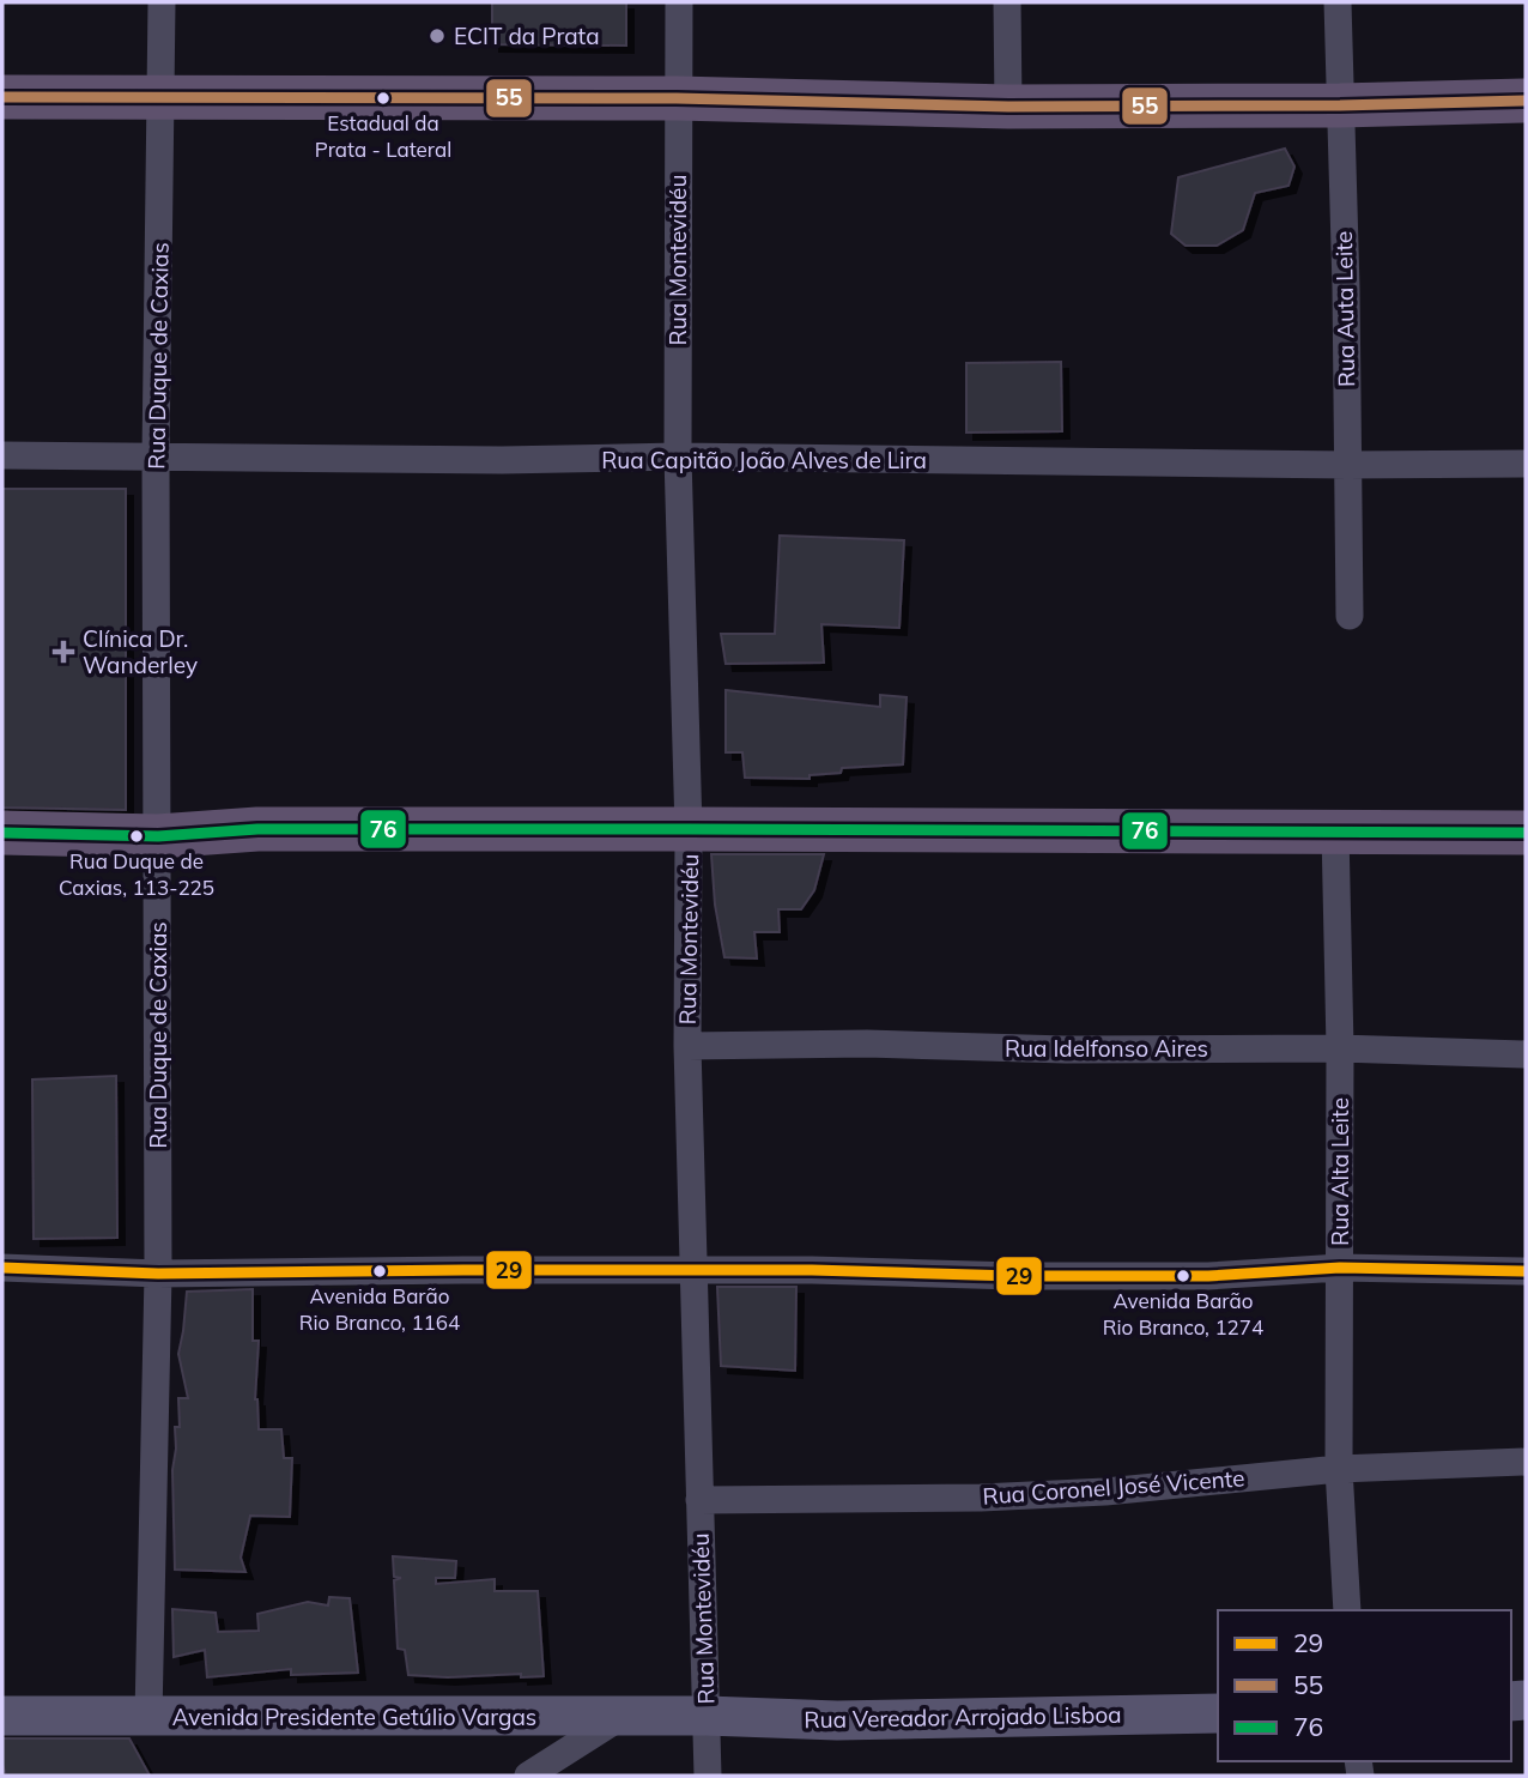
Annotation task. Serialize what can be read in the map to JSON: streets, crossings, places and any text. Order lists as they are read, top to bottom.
{
  "streets": {
    "main road": ["Avenida Presidente Getúlio Vargas", "Rua Vereador Arrojado Lisboa"],
    "street": [
      "Rua Montevidéu",
      "Rua Auta Leite",
      "Rua Duque de Caxias",
      "Rua Capitão João Alves de Lira",
      "Rua Idelfonso Aires",
      "Rua Alta Leite",
      "Rua Coronel José Vicente"
    ]
  },
  "crossings": [
    ["Rua Montevidéu", "Rua Capitão João Alves de Lira"],
    ["Rua Montevidéu", "Rua Idelfonso Aires"],
    ["Rua Montevidéu", "Rua Coronel José Vicente"],
    ["Rua Montevidéu", "Avenida Presidente Getúlio Vargas"],
    ["Rua Montevidéu", "Rua Vereador Arrojado Lisboa"],
    ["Rua Auta Leite", "Rua Capitão João Alves de Lira"],
    ["Rua Duque de Caxias", "Rua Capitão João Alves de Lira"],
    ["Rua Duque de Caxias", "Avenida Presidente Getúlio Vargas"],
    ["Rua Idelfonso Aires", "Rua Alta Leite"],
    ["Rua Alta Leite", "Rua Coronel José Vicente"],
    ["Avenida Presidente Getúlio Vargas", "Rua Vereador Arrojado Lisboa"]
  ],
  "places": {
    "other": [
      "ECIT da Prata",
      "Estadual da Prata - Lateral",
      "Rua Duque de Caxias, 113-225",
      "Avenida Barão Rio Branco, 1164",
      "Avenida Barão Rio Branco, 1274"
    ],
    "health": ["Clínica Dr. Wanderley"]
  },
  "lines": ["transit line 55", "transit line 76", "transit line 29"],
  "legend": ["29", "55", "76"]
}
